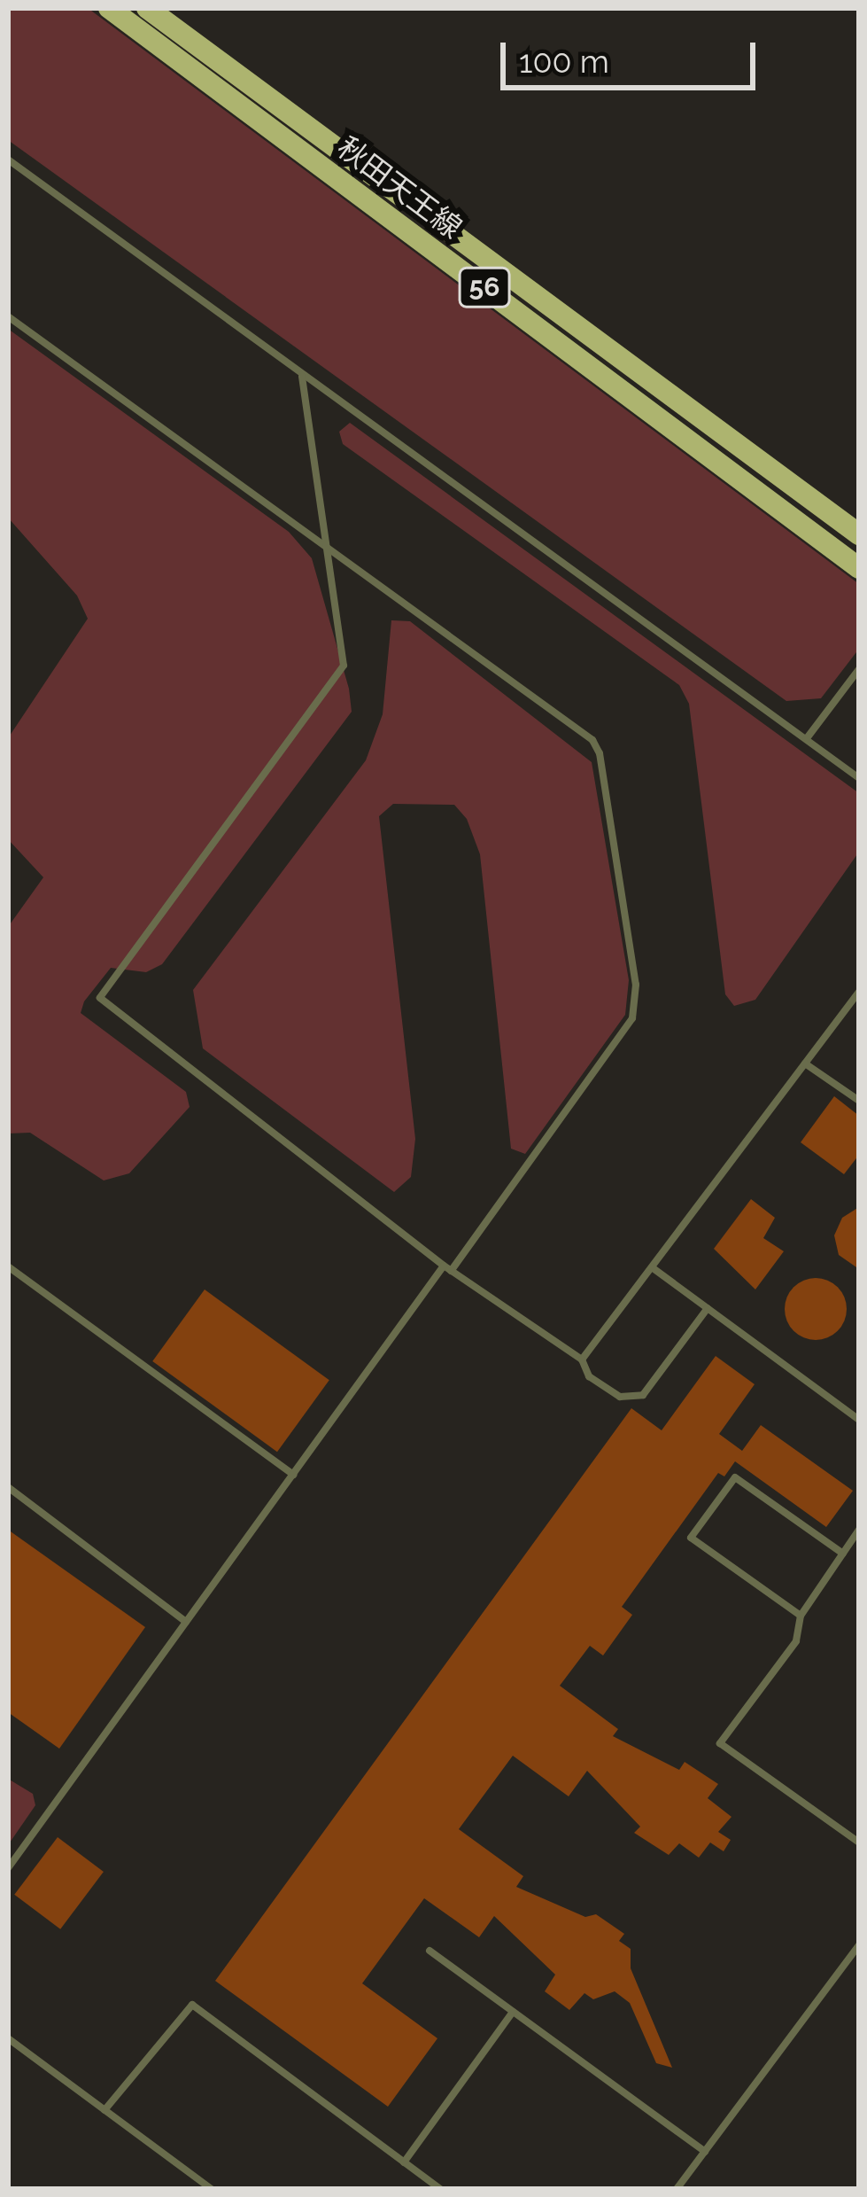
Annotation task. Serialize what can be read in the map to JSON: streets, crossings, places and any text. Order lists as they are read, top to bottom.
{
  "streets": {
    "main road": ["秋田天王線", "56"]
  },
  "scale_bar": "100 m"
}
